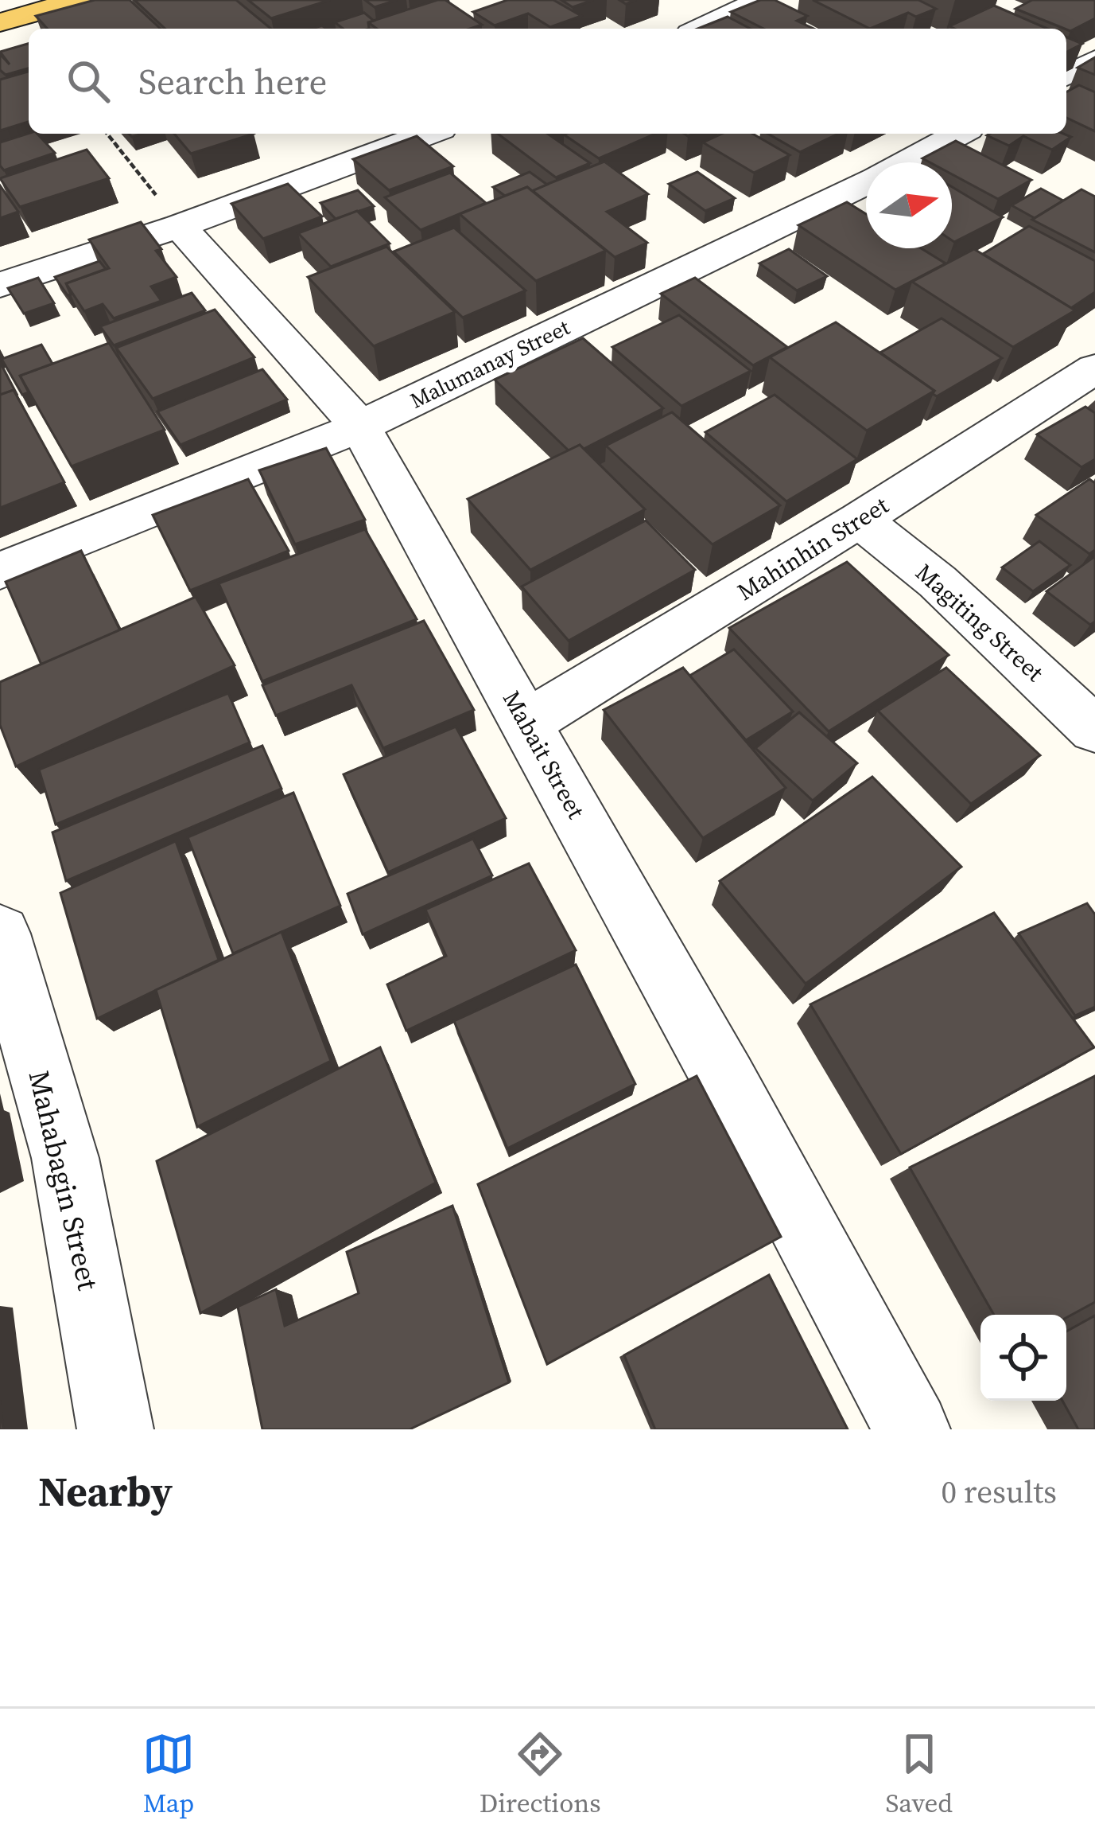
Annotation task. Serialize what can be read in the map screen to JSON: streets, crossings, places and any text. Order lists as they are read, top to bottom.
{
  "streets": {
    "street": [
      "Malumanay Street",
      "Mahinhin Street",
      "Magiting Street",
      "Mabait Street",
      "Mahabagin Street"
    ]
  },
  "crossings": [
    ["Malumanay Street", "Mabait Street"],
    ["Mahinhin Street", "Magiting Street"],
    ["Mahinhin Street", "Mabait Street"]
  ],
  "north": "right",
  "page": {
    "search": "Search here",
    "heading": ["Nearby", "0 results"],
    "nav": ["Map", "Directions", "Saved"]
  }
}
